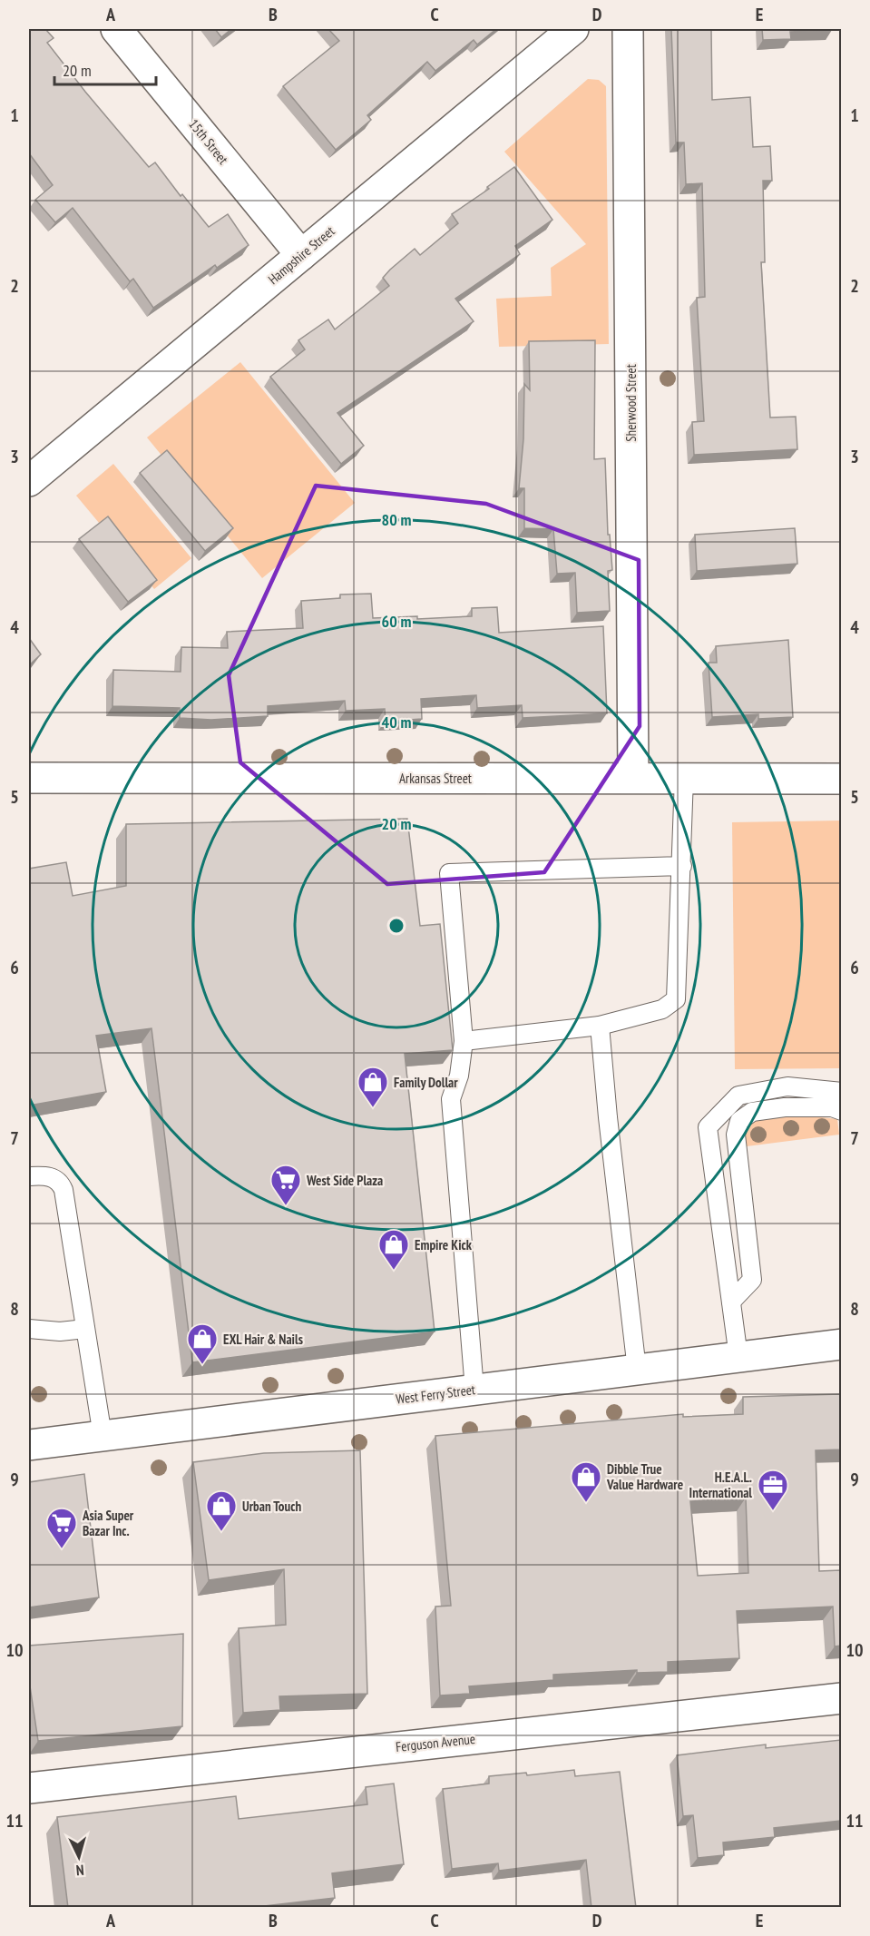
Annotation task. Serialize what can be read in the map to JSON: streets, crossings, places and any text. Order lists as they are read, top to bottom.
{
  "streets": {
    "street": [
      "15th Street",
      "Hampshire Street",
      "Sherwood Street",
      "Arkansas Street",
      "West Ferry Street",
      "Ferguson Avenue"
    ]
  },
  "crossings": [
    ["15th Street", "Hampshire Street"],
    ["Sherwood Street", "Arkansas Street"]
  ],
  "places": {
    "shop": [
      "Family Dollar",
      "Empire Kick",
      "EXL Hair & Nails",
      "Dibble True Value Hardware",
      "Urban Touch"
    ],
    "supermarket": ["West Side Plaza", "Asia Super Bazar Inc."],
    "office": ["H.E.A.L. International"]
  },
  "scale_bar": "20 m",
  "north": "bottom",
  "grid": {
    "columns": [
      "A",
      "B",
      "C",
      "D",
      "E"
    ],
    "rows": [
      "1",
      "2",
      "3",
      "4",
      "5",
      "6",
      "7",
      "8",
      "9",
      "10",
      "11"
    ]
  },
  "rings": [
    "80 m",
    "60 m",
    "40 m",
    "20 m"
  ]
}
